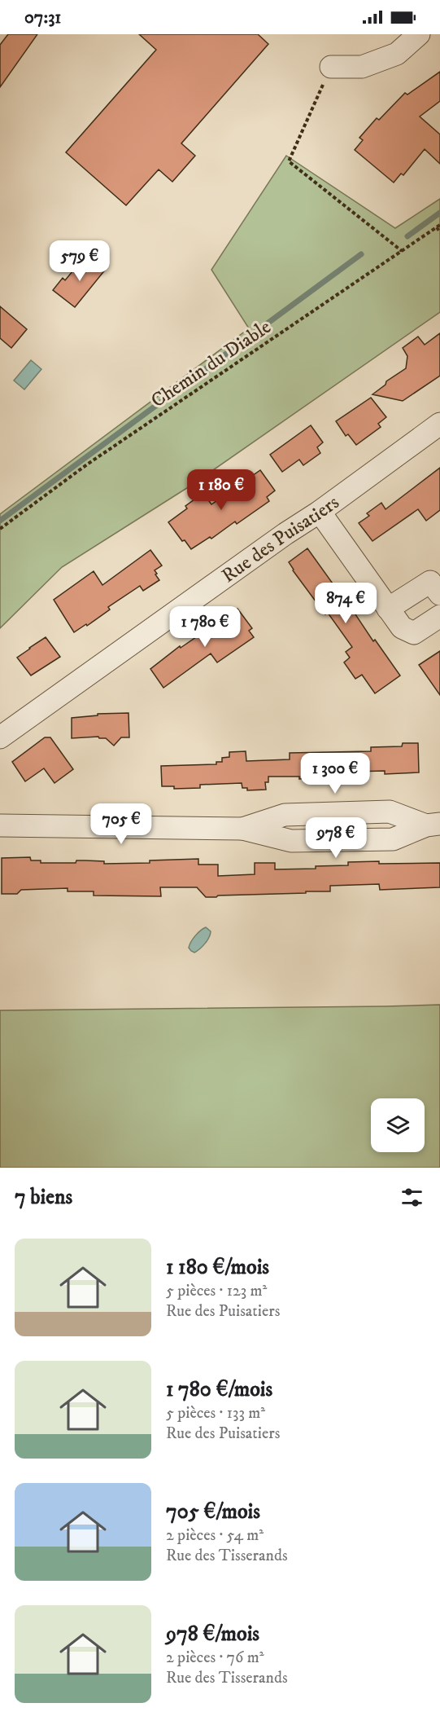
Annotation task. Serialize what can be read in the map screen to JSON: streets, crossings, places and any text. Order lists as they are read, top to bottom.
{
  "streets": {
    "street": ["Rue des Puisatiers"],
    "path": ["Chemin du Diable"]
  },
  "page": {
    "status": "07:31",
    "price": [
      "579 €",
      "1 180 €",
      "874 €",
      "1 780 €",
      "1 300 €",
      "705 €",
      "978 €"
    ],
    "heading": "7 biens",
    "list": [
      {
        "name": "1 180 €/mois",
        "note": "5 pièces · 123 m² · Rue des Puisatiers"
      },
      {
        "name": "1 780 €/mois",
        "note": "5 pièces · 133 m² · Rue des Puisatiers"
      },
      {
        "name": "705 €/mois",
        "note": "2 pièces · 54 m² · Rue des Tisserands"
      },
      {
        "name": "978 €/mois",
        "note": "2 pièces · 76 m² · Rue des Tisserands"
      }
    ]
  }
}
